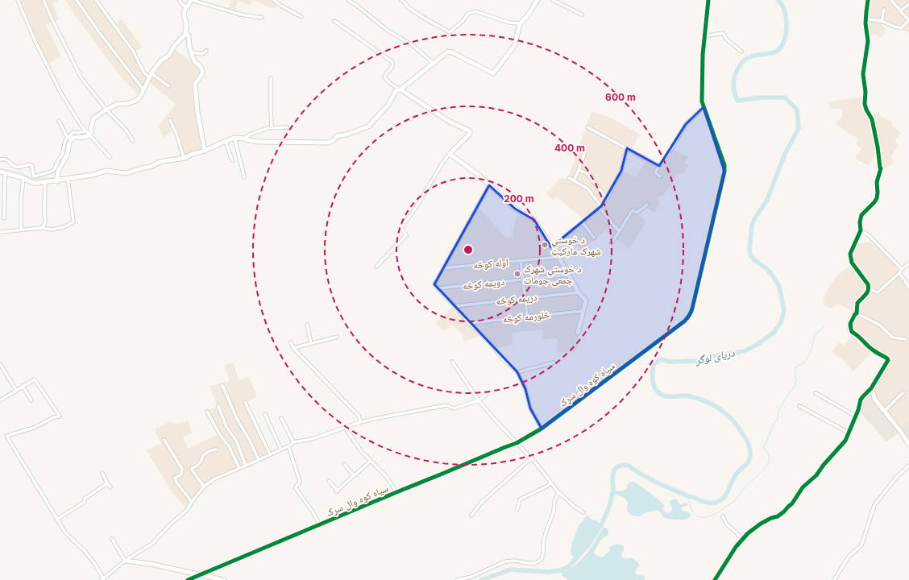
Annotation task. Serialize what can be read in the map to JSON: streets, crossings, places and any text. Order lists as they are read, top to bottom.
{
  "streets": {
    "street": [
      "اوله کوڅه",
      "دویمه کوڅه",
      "دریمه کوڅه",
      "څلورمه کوڅه",
      "سیاه کوه وال سړک"
    ]
  },
  "water": ["دریای لوگر"],
  "places": ["د خوستي شهرک مارکیټ", "د خوستي شهرک جمعی جومات"],
  "rings": ["600 m", "400 m", "200 m"]
}
